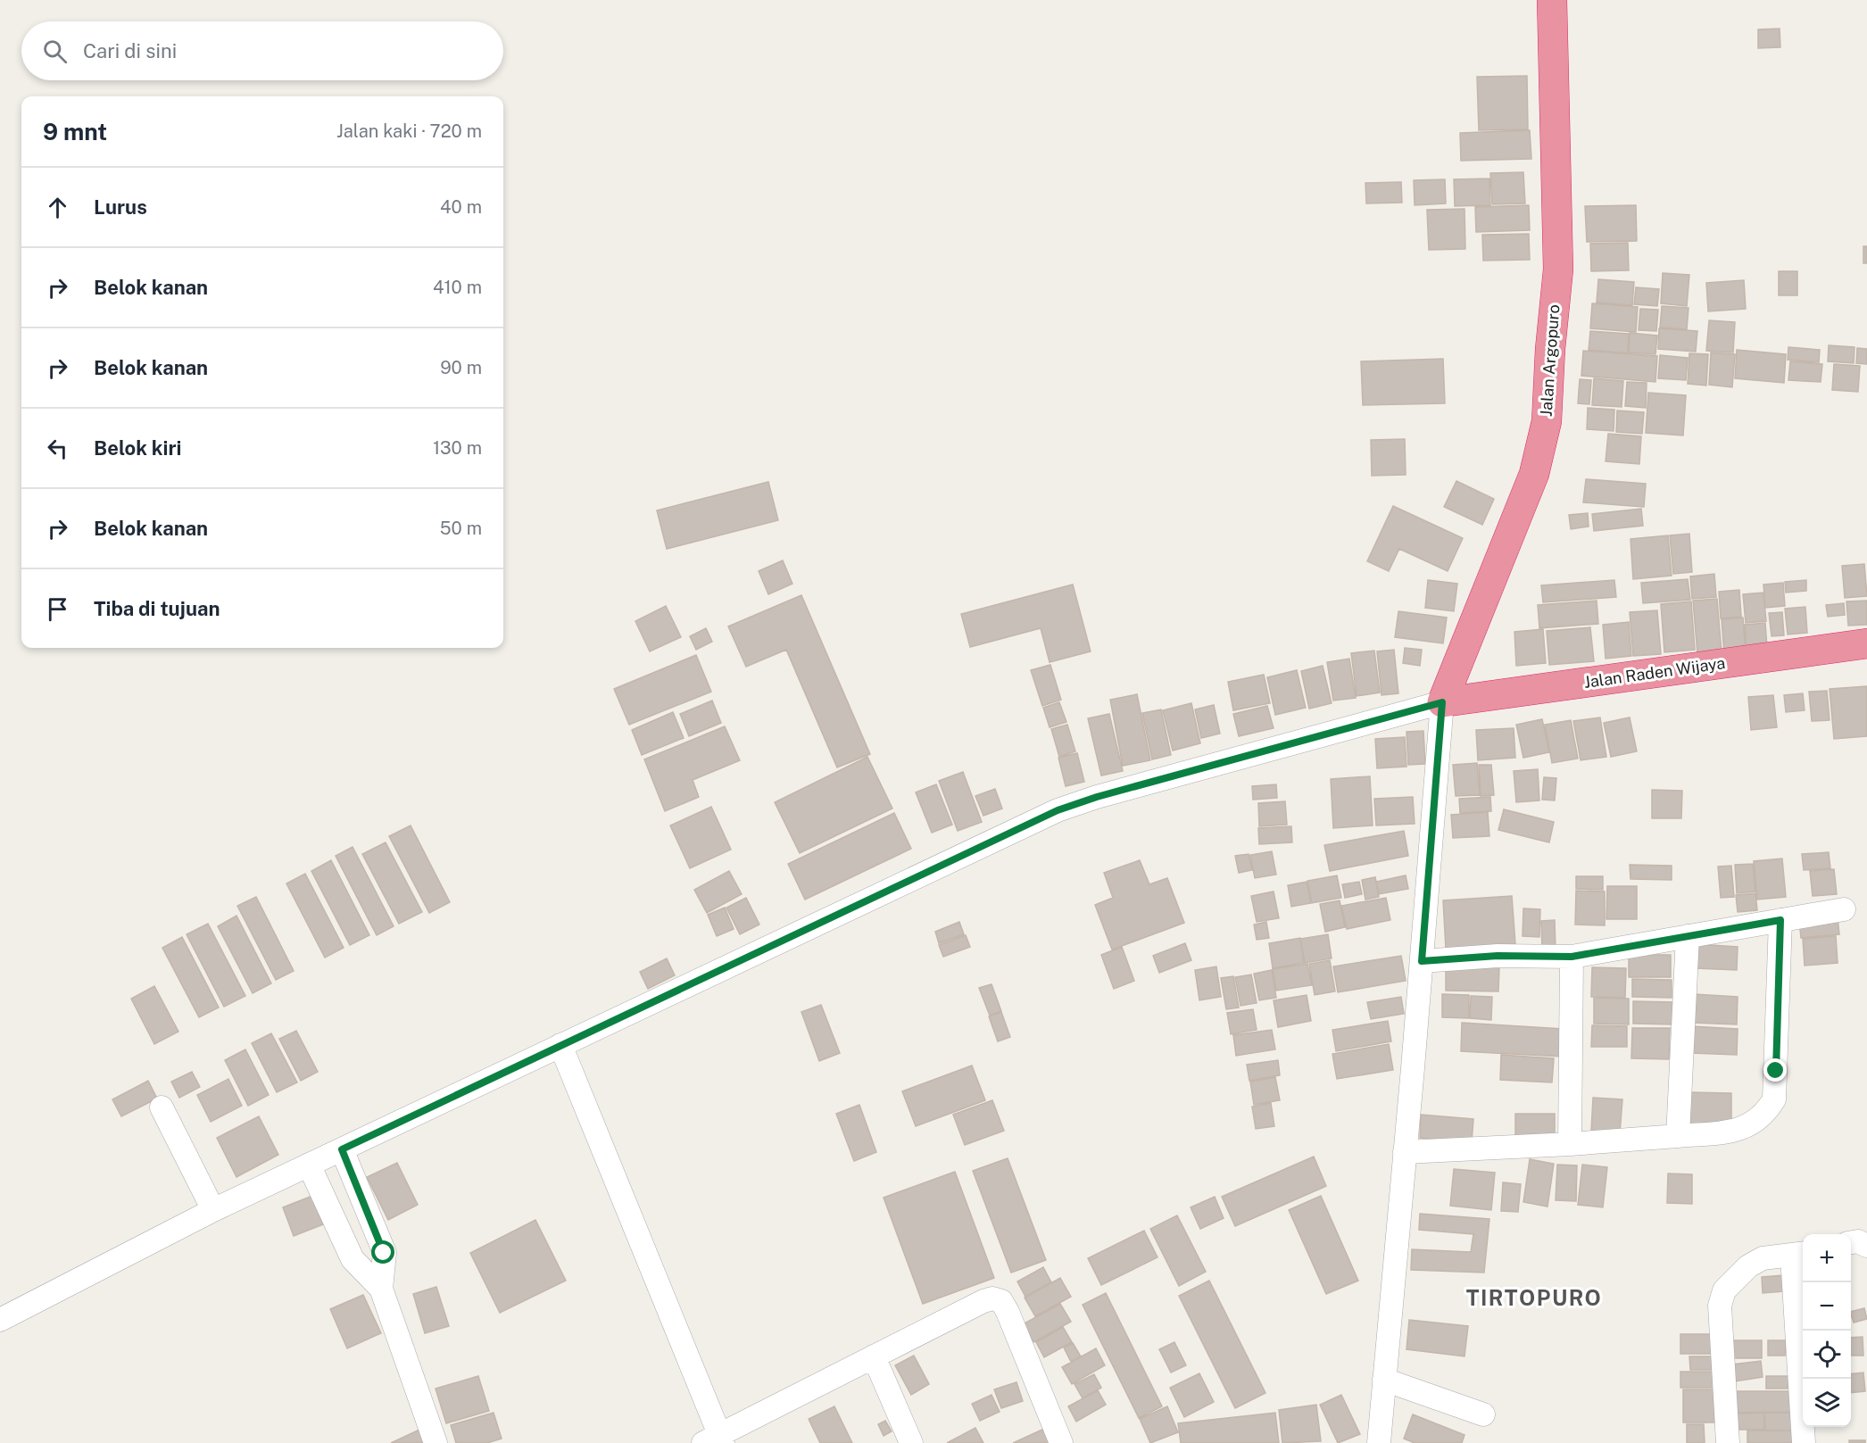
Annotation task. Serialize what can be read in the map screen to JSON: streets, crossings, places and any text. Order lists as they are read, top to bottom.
{
  "streets": {
    "highway": ["Jalan Argopuro", "Jalan Raden Wijaya"]
  },
  "crossings": [
    ["Jalan Argopuro", "Jalan Raden Wijaya"]
  ],
  "districts": ["TIRTOPURO"],
  "page": {
    "search": "Cari di sini",
    "heading": ["9 mnt", "Jalan kaki · 720 m"],
    "list": [
      ["Lurus", "40 m"],
      ["Belok kanan", "410 m"],
      ["Belok kanan", "90 m"],
      ["Belok kiri", "130 m"],
      ["Belok kanan", "50 m"],
      "Tiba di tujuan"
    ],
    "map_buttons": ["+", "−"]
  }
}
